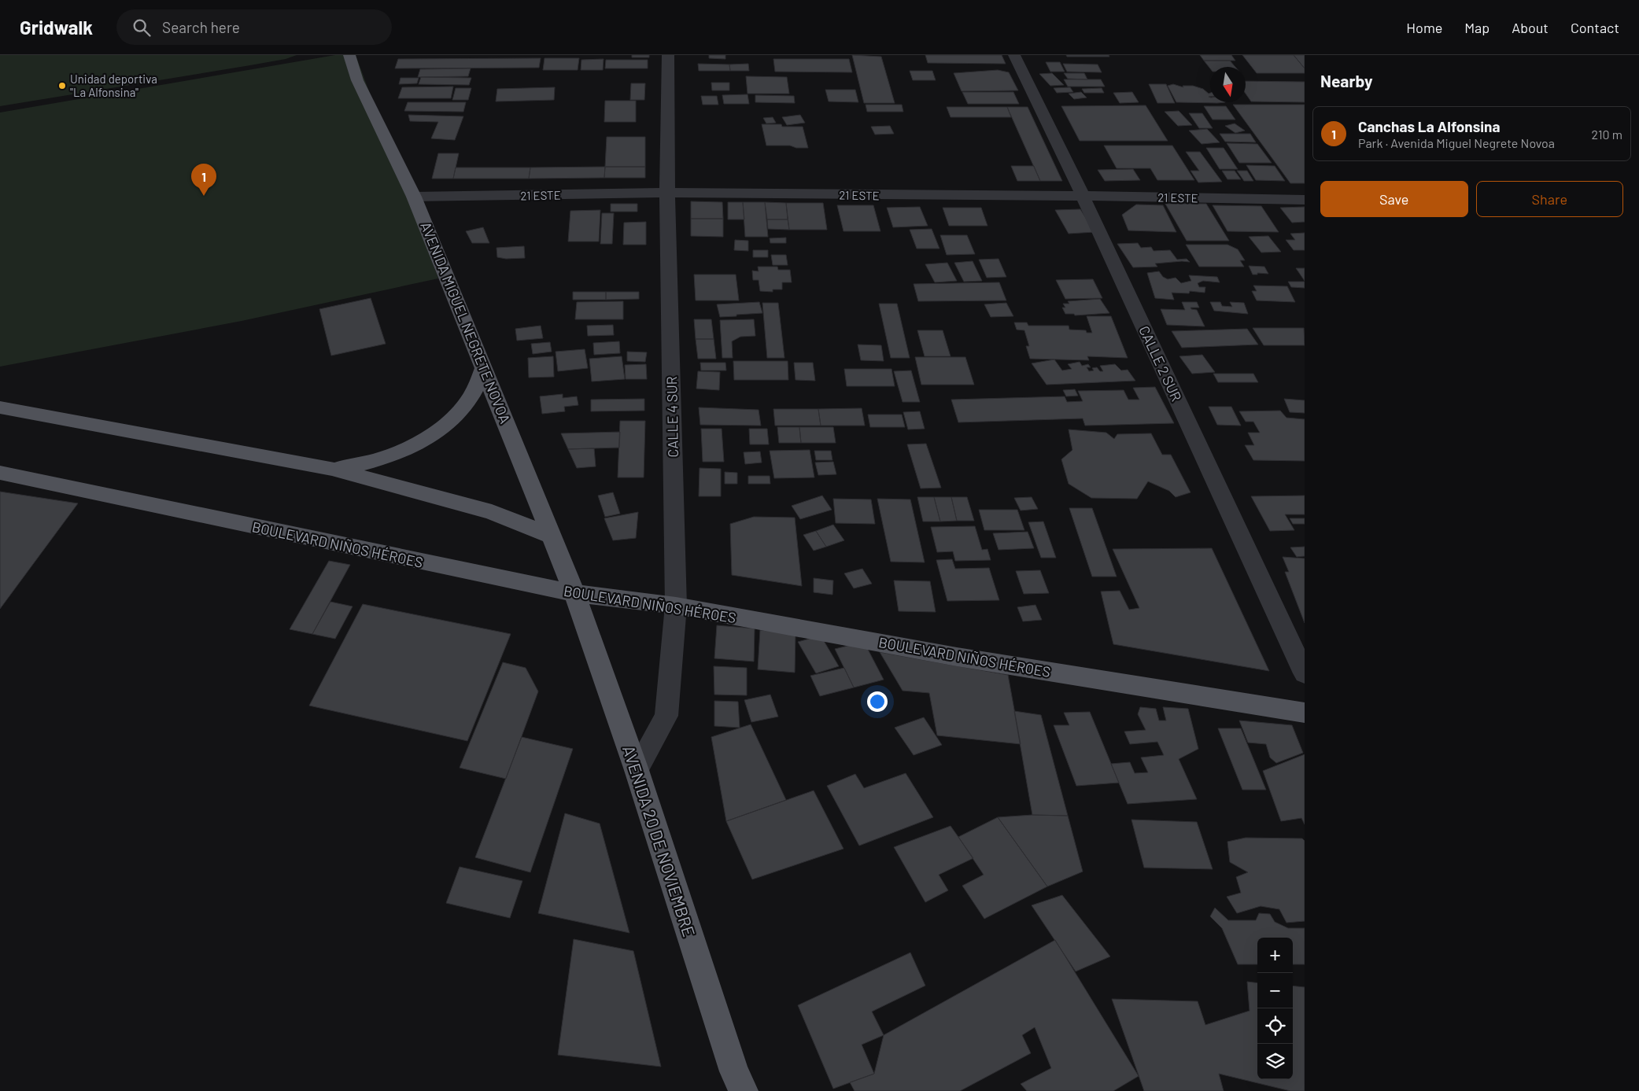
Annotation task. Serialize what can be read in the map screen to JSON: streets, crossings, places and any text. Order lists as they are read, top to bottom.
{
  "streets": {
    "main road": ["AVENIDA MIGUEL NEGRETE NOVOA", "BOULEVARD NIÑOS HÉROES", "AVENIDA 20 DE NOVIEMBRE"],
    "street": ["21 ESTE", "CALLE 2 SUR", "CALLE 4 SUR"]
  },
  "crossings": [
    ["21 ESTE", "AVENIDA MIGUEL NEGRETE NOVOA"],
    ["21 ESTE", "CALLE 2 SUR"],
    ["21 ESTE", "CALLE 4 SUR"],
    ["AVENIDA MIGUEL NEGRETE NOVOA", "BOULEVARD NIÑOS HÉROES"],
    ["AVENIDA MIGUEL NEGRETE NOVOA", "AVENIDA 20 DE NOVIEMBRE"],
    ["CALLE 4 SUR", "BOULEVARD NIÑOS HÉROES"],
    ["CALLE 4 SUR", "AVENIDA 20 DE NOVIEMBRE"],
    ["BOULEVARD NIÑOS HÉROES", "AVENIDA 20 DE NOVIEMBRE"]
  ],
  "places": ["Unidad deportiva ''La Alfonsina''"],
  "north": "bottom",
  "page": {
    "header": "Gridwalk",
    "search": "Search here",
    "nav": [
      "Home",
      "Map",
      "About",
      "Contact"
    ],
    "heading": "Nearby",
    "list": [
      {
        "mark": "1",
        "name": "Canchas La Alfonsina",
        "note": "Park · Avenida Miguel Negrete Novoa",
        "value": "210 m"
      }
    ],
    "pins": "1",
    "buttons": ["Save", "Share"],
    "map_buttons": ["+", "−"]
  }
}
